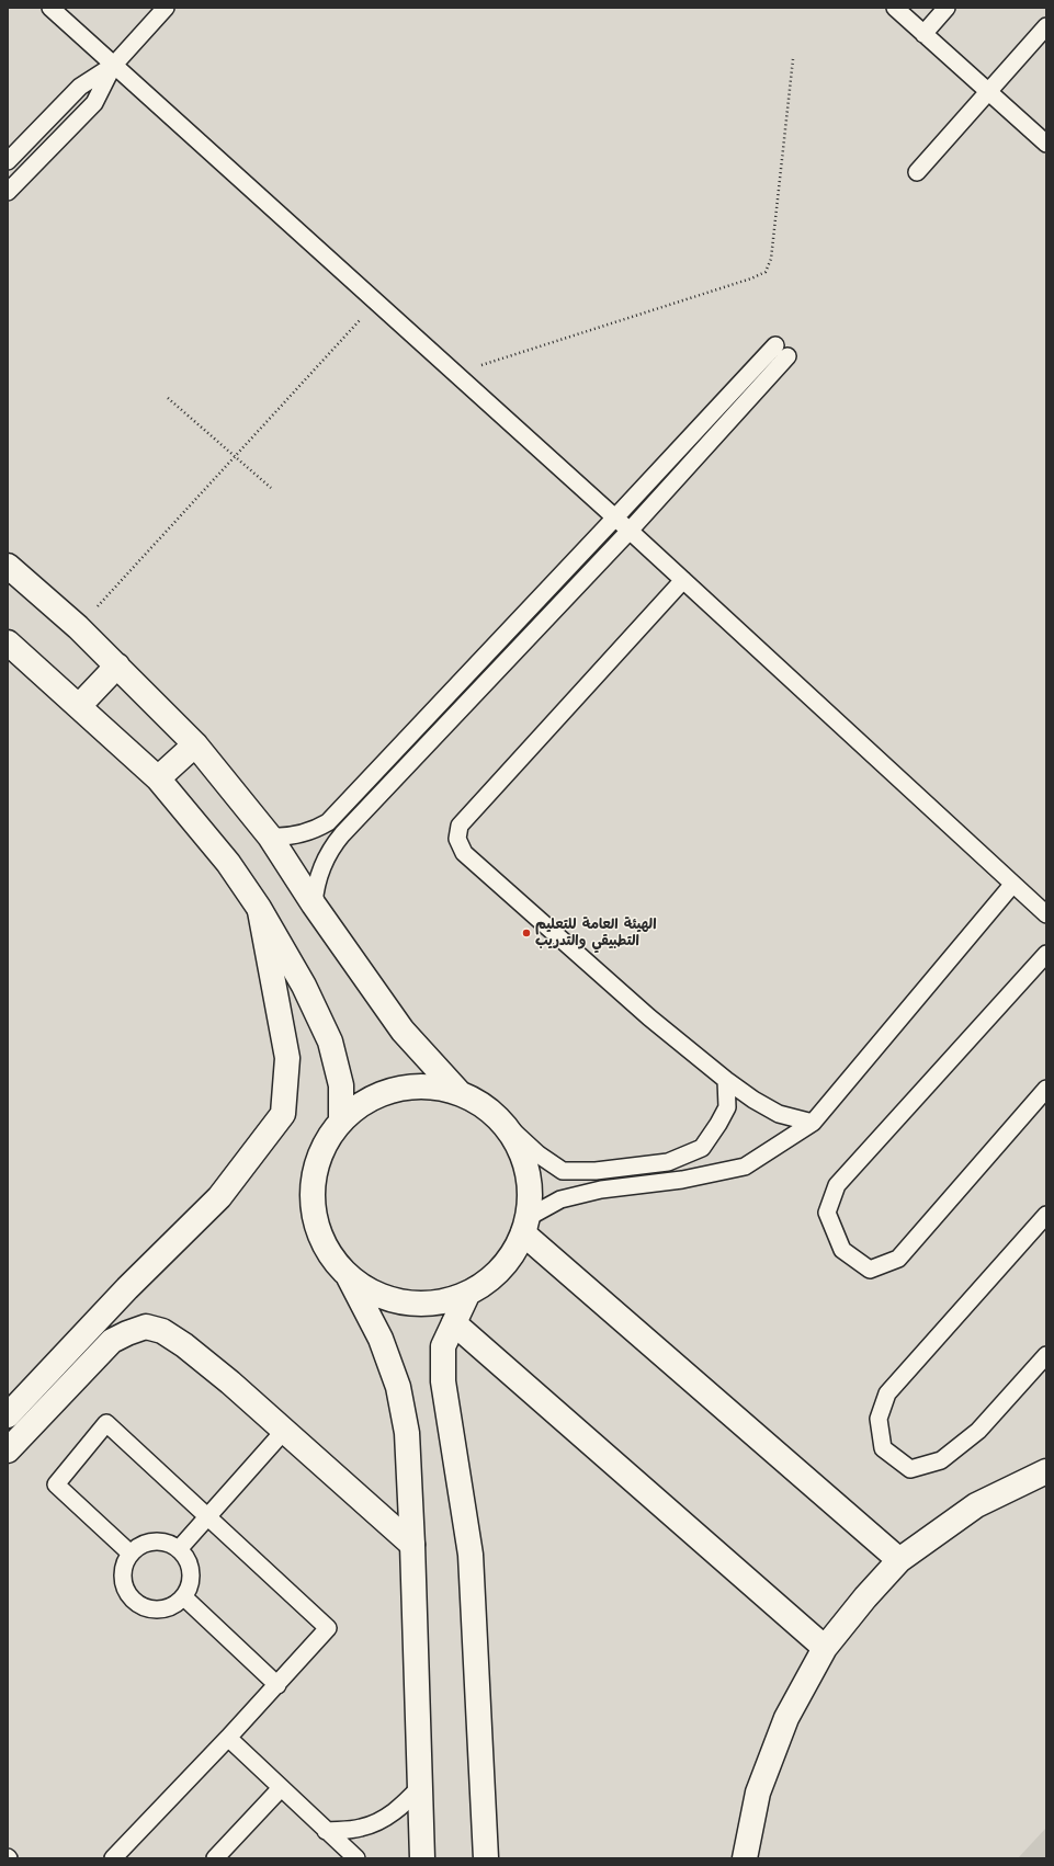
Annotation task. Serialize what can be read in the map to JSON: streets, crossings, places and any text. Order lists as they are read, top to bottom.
{
  "places": ["الهيئة العامة للتعليم التطبيقي والتدريب"]
}
